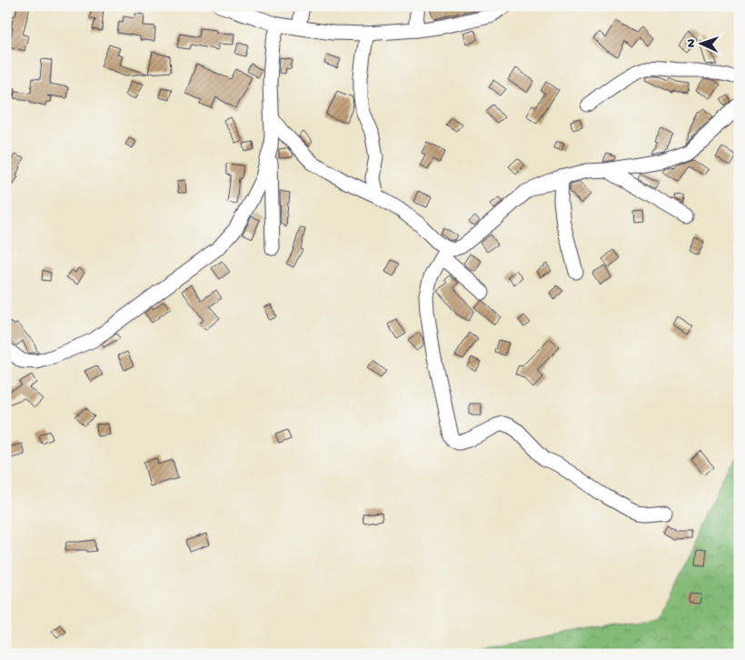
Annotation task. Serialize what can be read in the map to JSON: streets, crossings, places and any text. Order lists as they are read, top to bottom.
{
  "north": "left"
}
